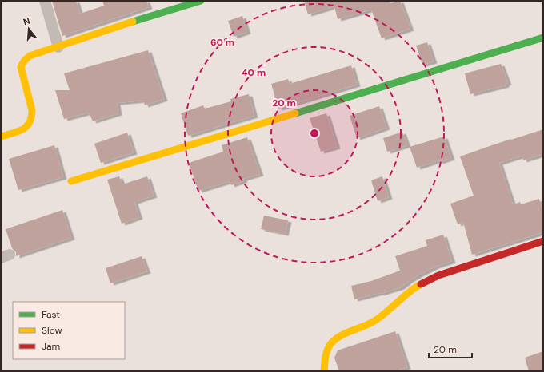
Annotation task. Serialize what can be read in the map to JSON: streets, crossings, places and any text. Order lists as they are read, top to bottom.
{
  "legend": ["Fast", "Slow", "Jam"],
  "scale_bar": "20 m",
  "north": "top",
  "rings": ["60 m", "40 m", "20 m"]
}
